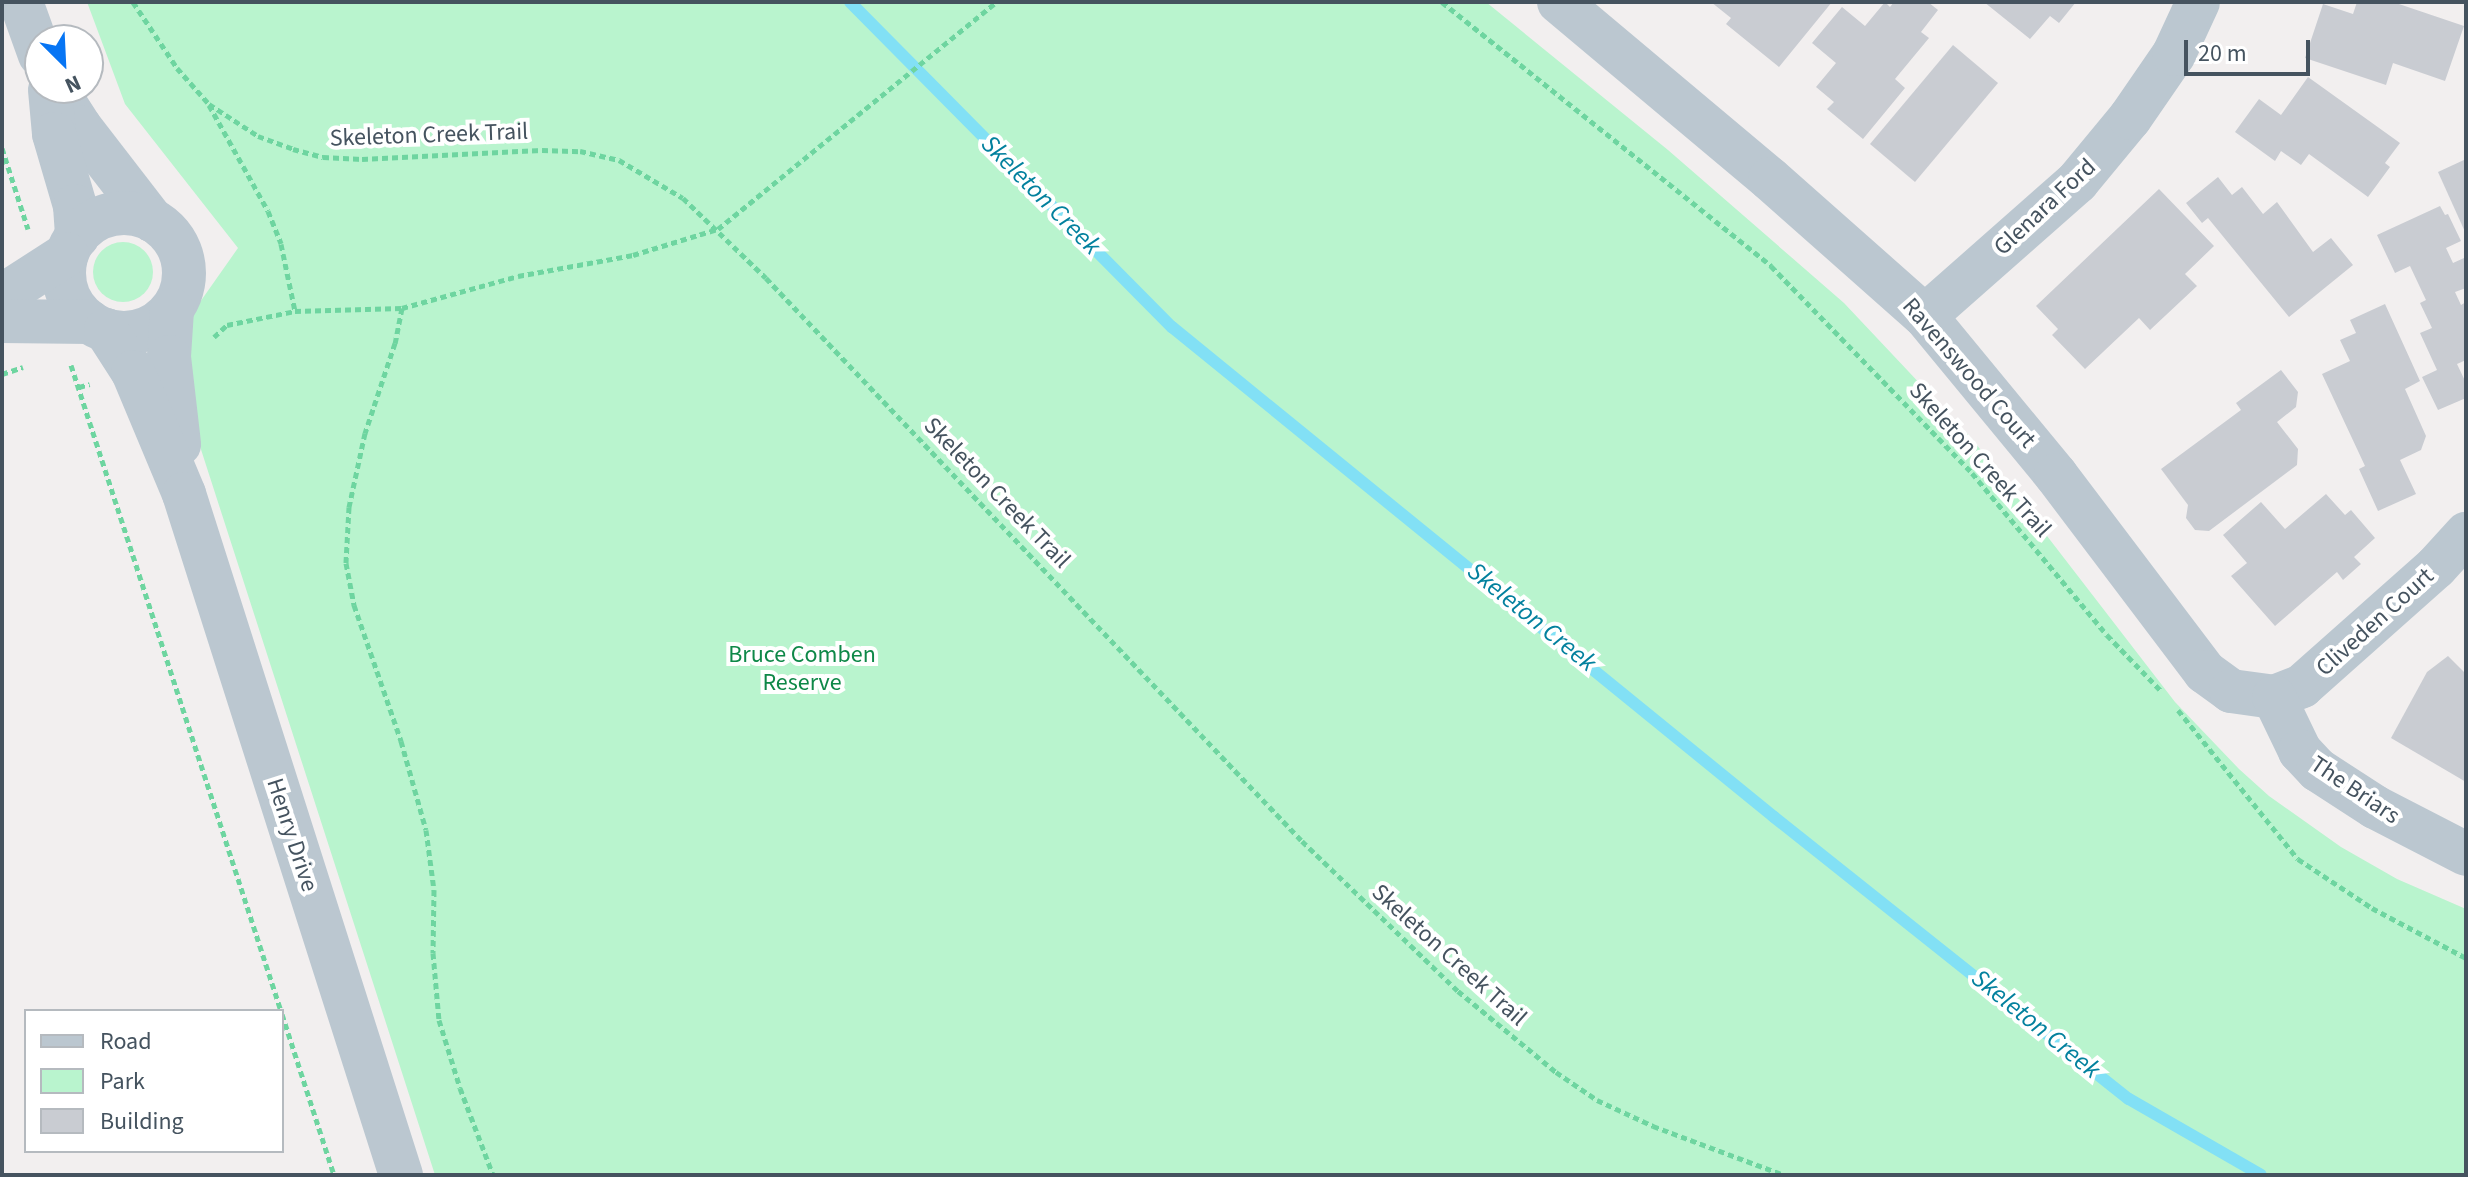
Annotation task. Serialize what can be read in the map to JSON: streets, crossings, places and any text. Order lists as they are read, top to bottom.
{
  "streets": {
    "street": [
      "Glenara Ford",
      "Ravenswood Court",
      "Cliveden Court",
      "The Briars",
      "Henry Drive"
    ],
    "path": ["Skeleton Creek Trail"]
  },
  "crossings": [
    ["Glenara Ford", "Ravenswood Court"],
    ["Ravenswood Court", "Cliveden Court"],
    ["Ravenswood Court", "The Briars"],
    ["Cliveden Court", "The Briars"]
  ],
  "water": ["Skeleton Creek"],
  "parks": ["Bruce Comben Reserve"],
  "legend": ["Road", "Park", "Building"],
  "scale_bar": "20 m",
  "north": "bottom right"
}
